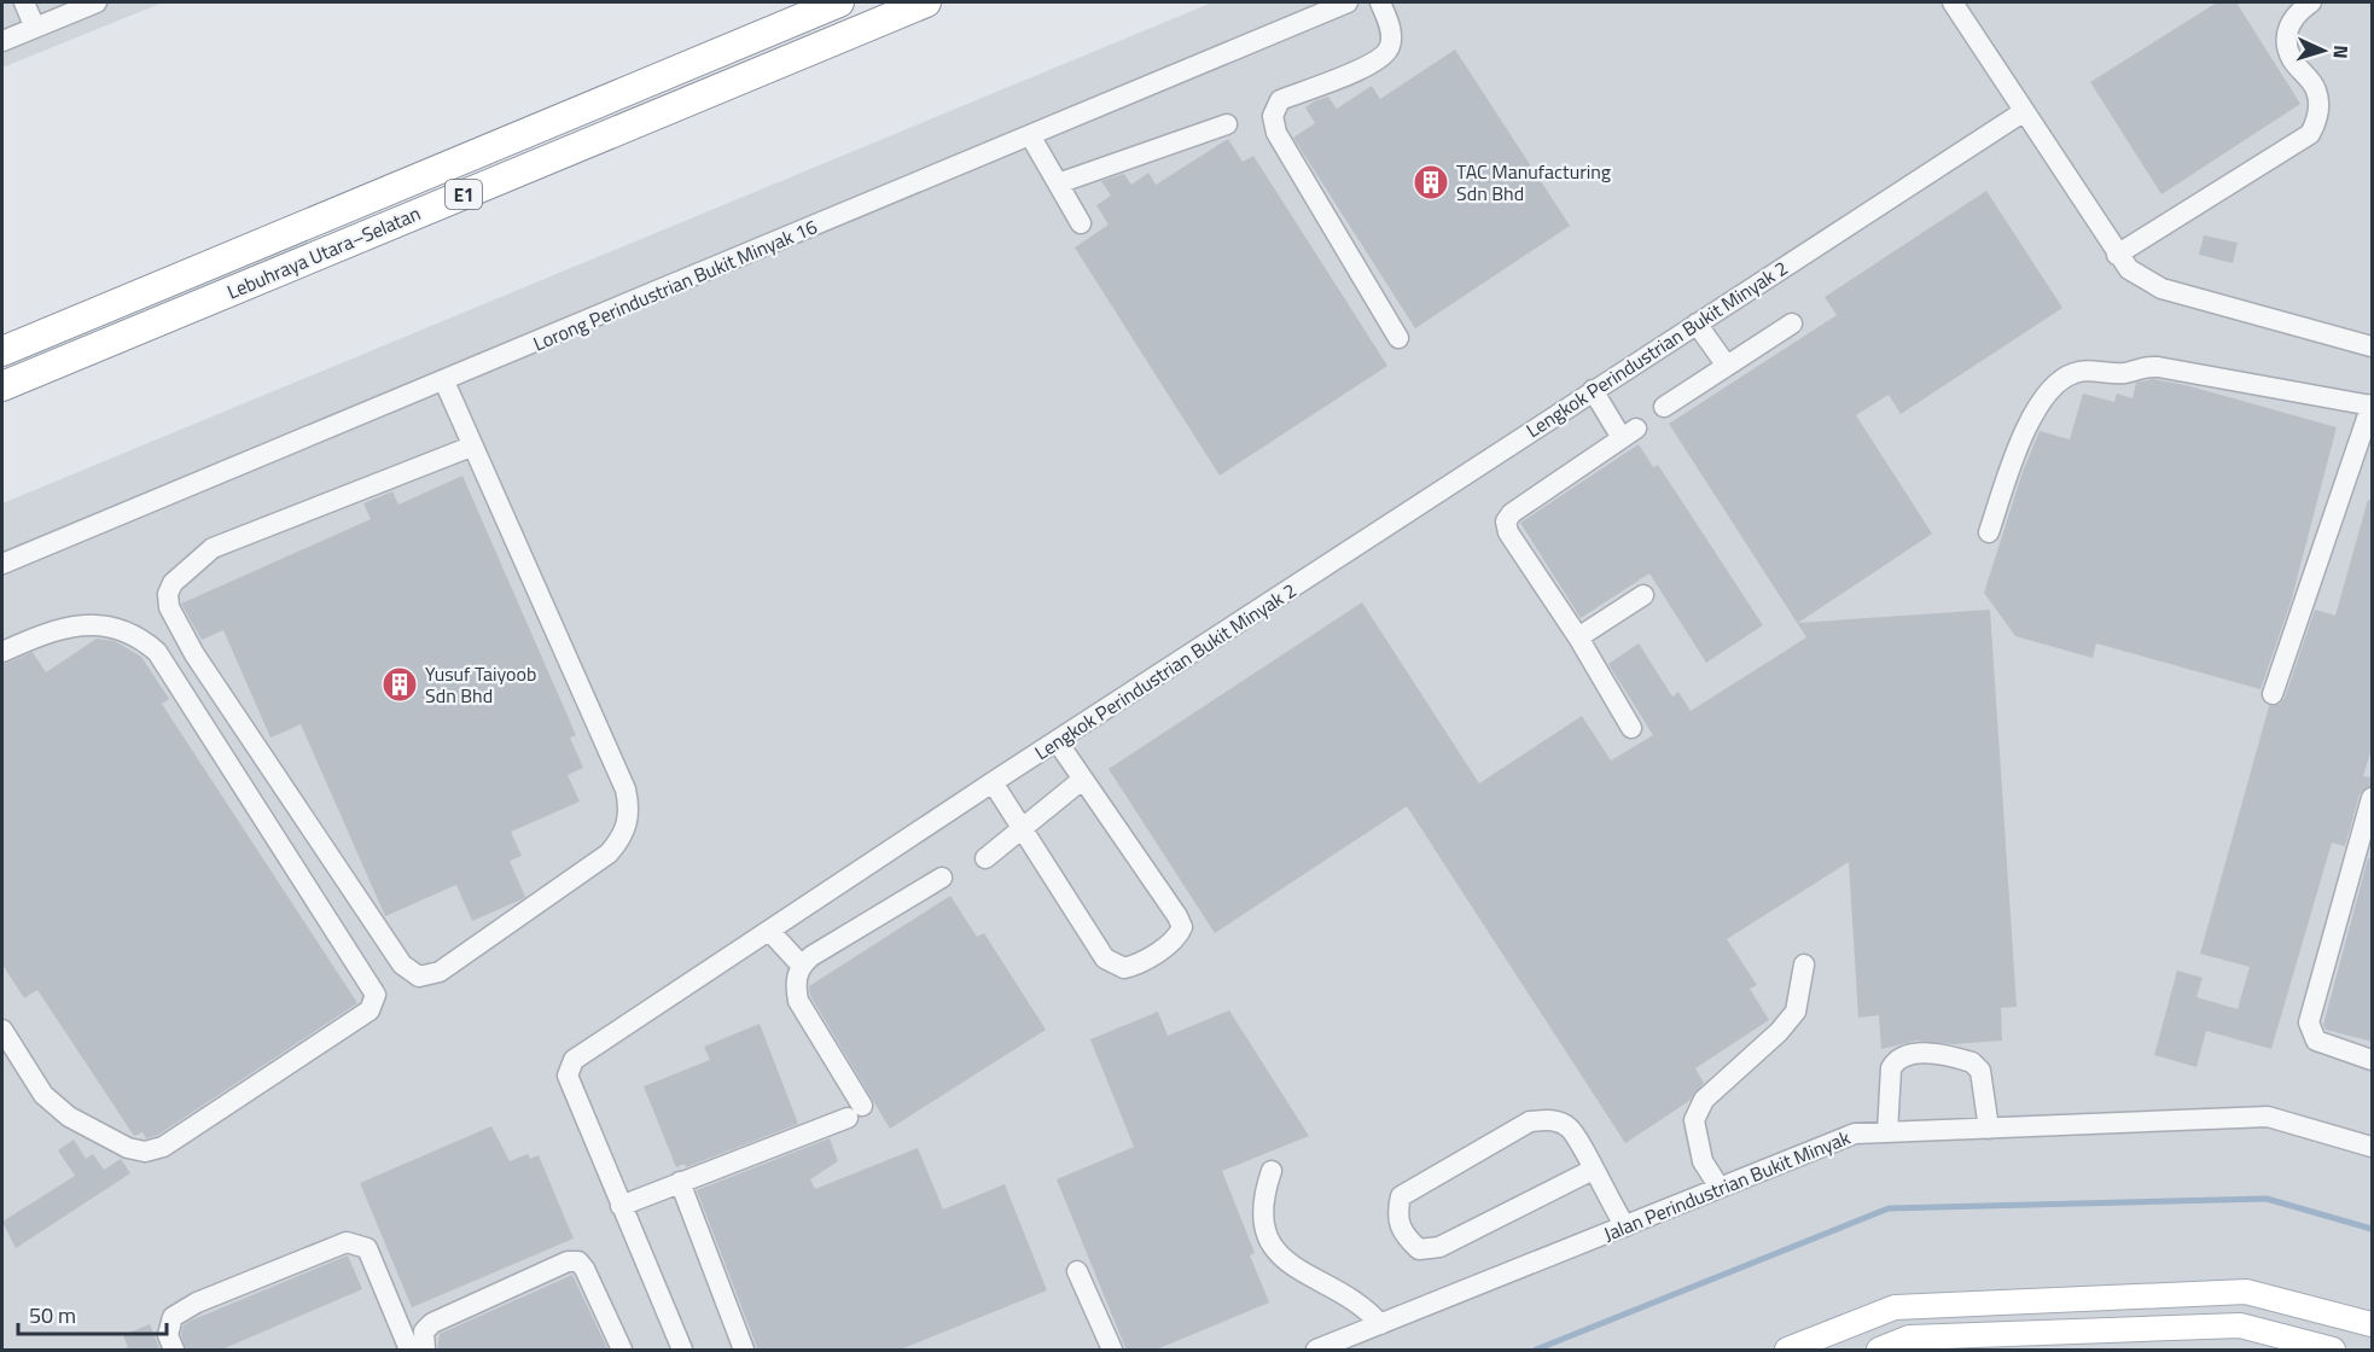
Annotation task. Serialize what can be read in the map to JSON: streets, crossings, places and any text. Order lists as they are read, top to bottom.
{
  "streets": {
    "highway": ["E1", "Lebuhraya Utara–Selatan"],
    "street": ["Lorong Perindustrian Bukit Minyak 16", "Lengkok Perindustrian Bukit Minyak 2", "Jalan Perindustrian Bukit Minyak"]
  },
  "places": {
    "building": ["TAC Manufacturing Sdn Bhd", "Yusuf Taiyoob Sdn Bhd"]
  },
  "scale_bar": "50 m",
  "north": "right"
}
